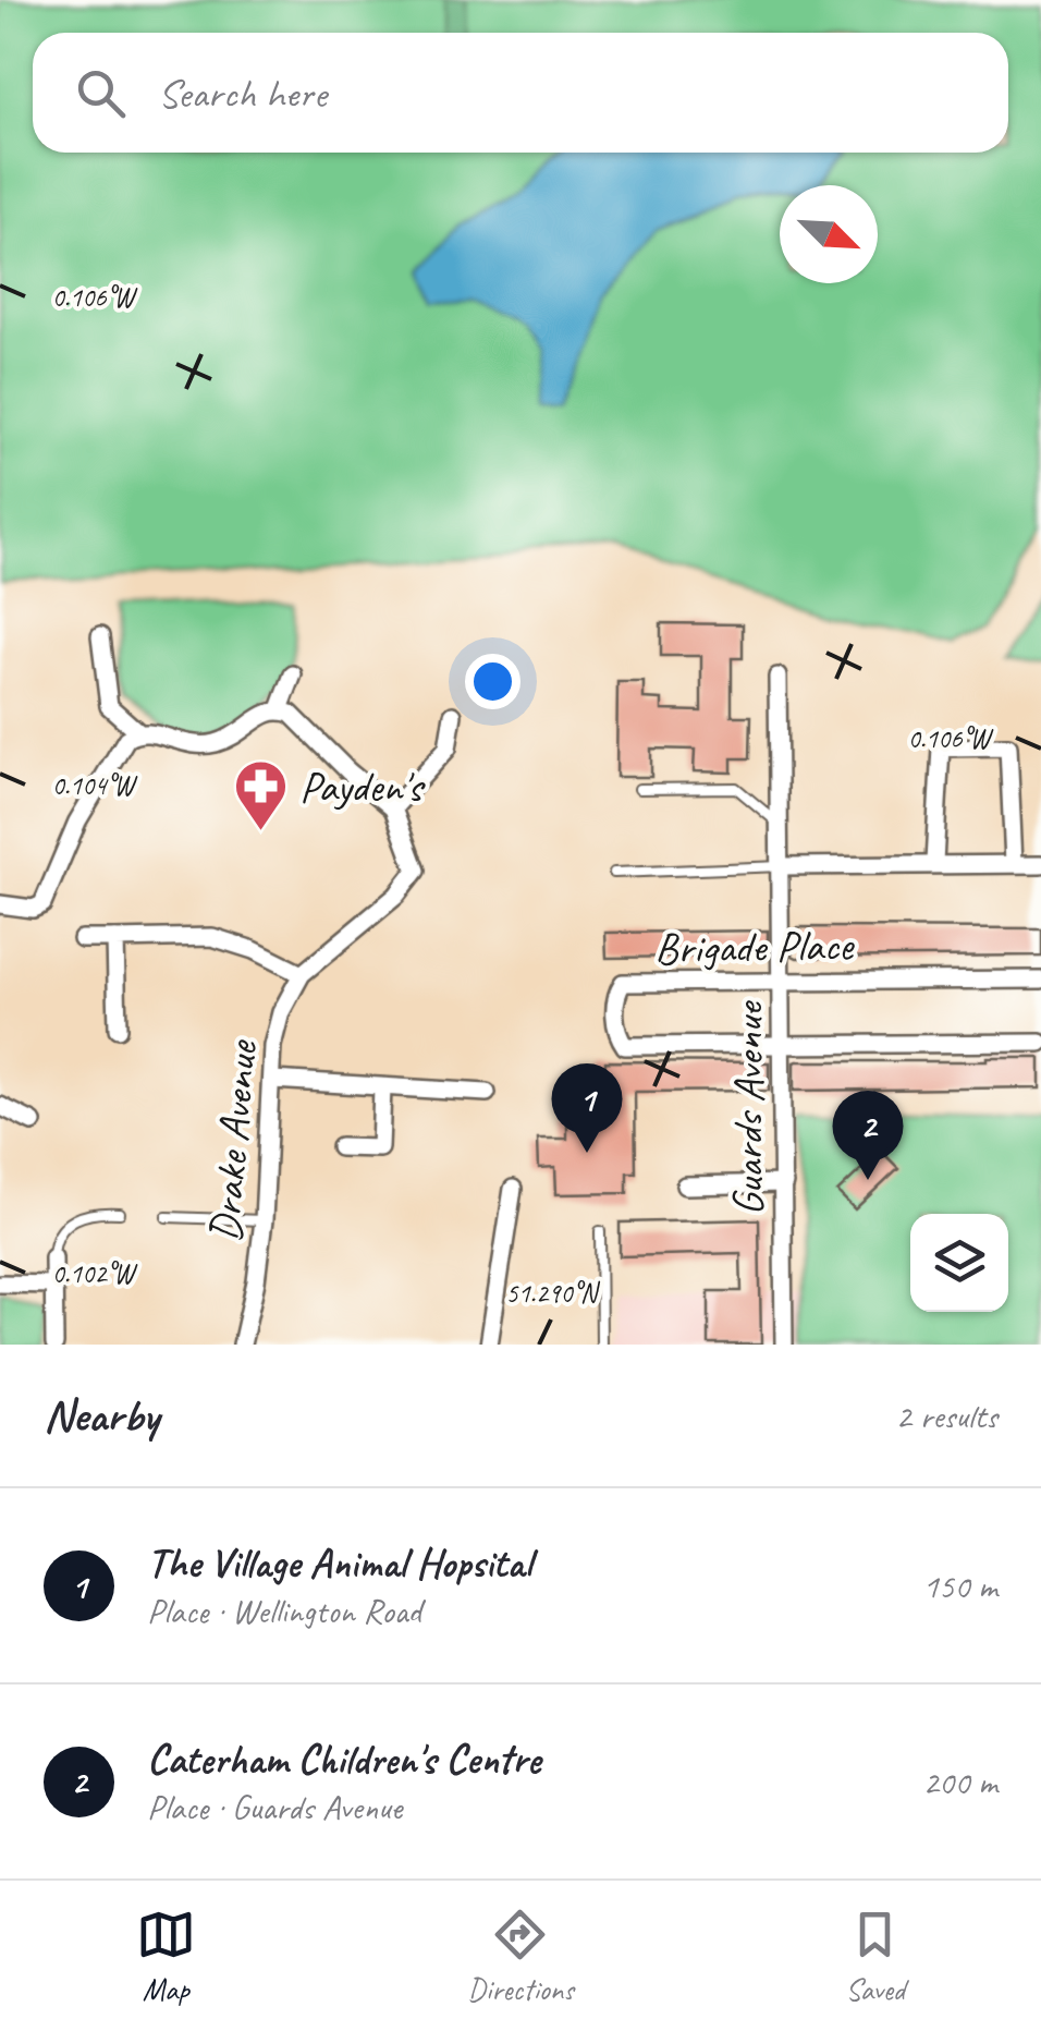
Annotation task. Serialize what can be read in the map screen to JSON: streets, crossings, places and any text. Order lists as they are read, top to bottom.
{
  "streets": {
    "street": ["Brigade Place", "Guards Avenue", "Drake Avenue"]
  },
  "crossings": [
    ["Brigade Place", "Guards Avenue"]
  ],
  "places": {
    "pharmacy": ["Payden's"]
  },
  "north": "bottom right",
  "page": {
    "search": "Search here",
    "pins": ["1", "2"],
    "heading": ["Nearby", "2 results"],
    "list": [
      {
        "mark": "1",
        "name": "The Village Animal Hopsital",
        "note": "Place · Wellington Road",
        "value": "150 m"
      },
      {
        "mark": "2",
        "name": "Caterham Children's Centre",
        "note": "Place · Guards Avenue",
        "value": "200 m"
      }
    ],
    "nav": ["Map", "Directions", "Saved"]
  },
  "coordinates": [
    "0.106°W",
    "0.104°W",
    "0.102°W",
    "51.290°N"
  ]
}
